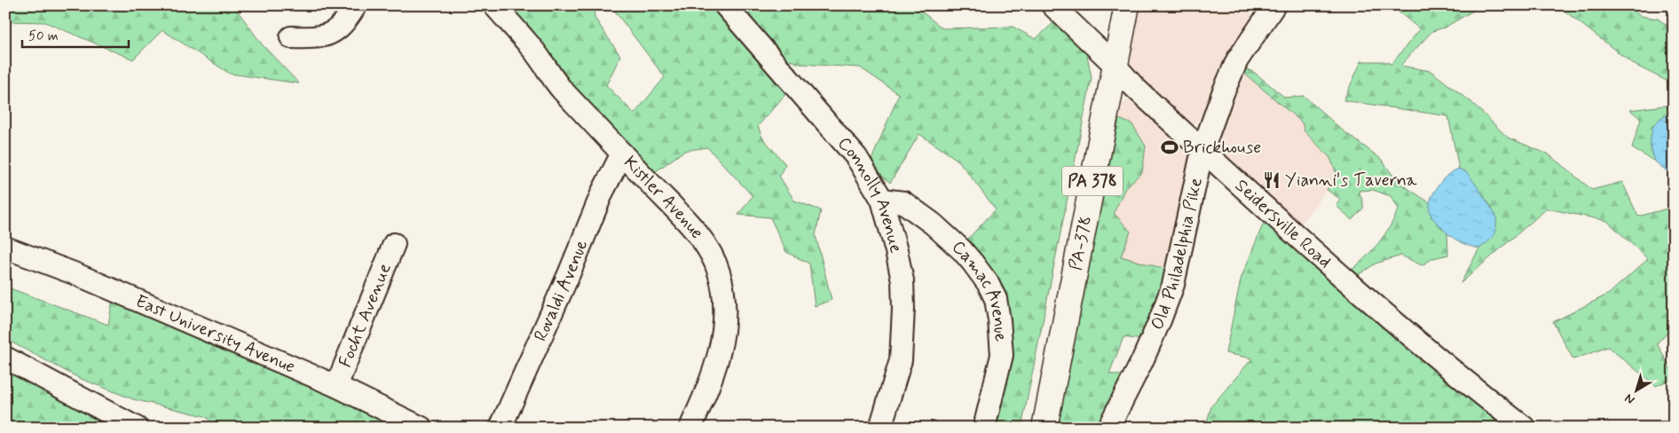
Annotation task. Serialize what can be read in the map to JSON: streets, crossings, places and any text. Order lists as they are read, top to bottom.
{
  "streets": {
    "main road": ["PA 378", "PA-378"],
    "street": [
      "Connolly Avenue",
      "Kistler Avenue",
      "Seidersville Road",
      "Old Philadelphia Pike",
      "Rovaldi Avenue",
      "Camac Avenue",
      "Focht Avenue",
      "East University Avenue"
    ]
  },
  "crossings": [
    ["Connolly Avenue", "Camac Avenue"],
    ["Kistler Avenue", "Rovaldi Avenue"],
    ["Seidersville Road", "PA-378"],
    ["Seidersville Road", "Old Philadelphia Pike"],
    ["Focht Avenue", "East University Avenue"]
  ],
  "places": {
    "sports": ["Brickhouse"],
    "restaurant": ["Yianni's Taverna"]
  },
  "scale_bar": "50 m",
  "north": "bottom left"
}
